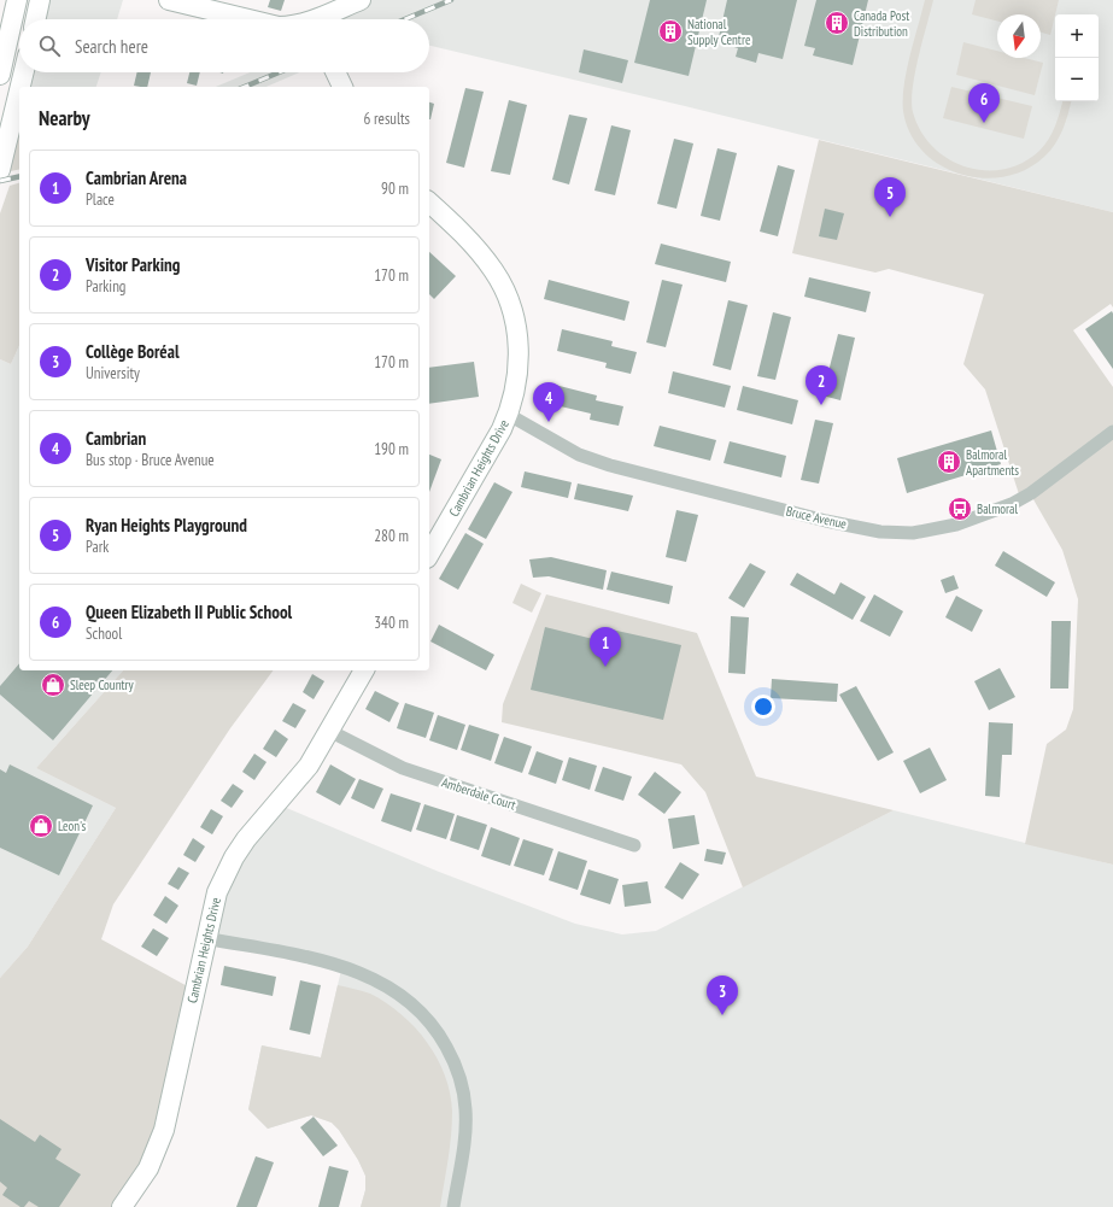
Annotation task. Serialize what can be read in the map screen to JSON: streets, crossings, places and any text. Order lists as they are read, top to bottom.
{
  "streets": {
    "street": ["Cambrian Heights Drive", "Bruce Avenue", "Amberdale Court"]
  },
  "crossings": [
    ["Cambrian Heights Drive", "Bruce Avenue"],
    ["Cambrian Heights Drive", "Amberdale Court"]
  ],
  "places": {
    "building": ["Canada Post Distribution", "National Supply Centre", "Balmoral Apartments"],
    "bus stop": ["Balmoral"],
    "shop": ["Sleep Country", "Leon's"]
  },
  "north": "bottom",
  "page": {
    "map_buttons": ["+", "−"],
    "search": "Search here",
    "pins": [
      "6",
      "5",
      "2",
      "4",
      "1",
      "3"
    ],
    "heading": ["Nearby", "6 results"],
    "list": [
      {
        "mark": "1",
        "name": "Cambrian Arena",
        "note": "Place",
        "value": "90 m"
      },
      {
        "mark": "2",
        "name": "Visitor Parking",
        "note": "Parking",
        "value": "170 m"
      },
      {
        "mark": "3",
        "name": "Collège Boréal",
        "note": "University",
        "value": "170 m"
      },
      {
        "mark": "4",
        "name": "Cambrian",
        "note": "Bus stop · Bruce Avenue",
        "value": "190 m"
      },
      {
        "mark": "5",
        "name": "Ryan Heights Playground",
        "note": "Park",
        "value": "280 m"
      },
      {
        "mark": "6",
        "name": "Queen Elizabeth II Public School",
        "note": "School",
        "value": "340 m"
      }
    ]
  }
}
